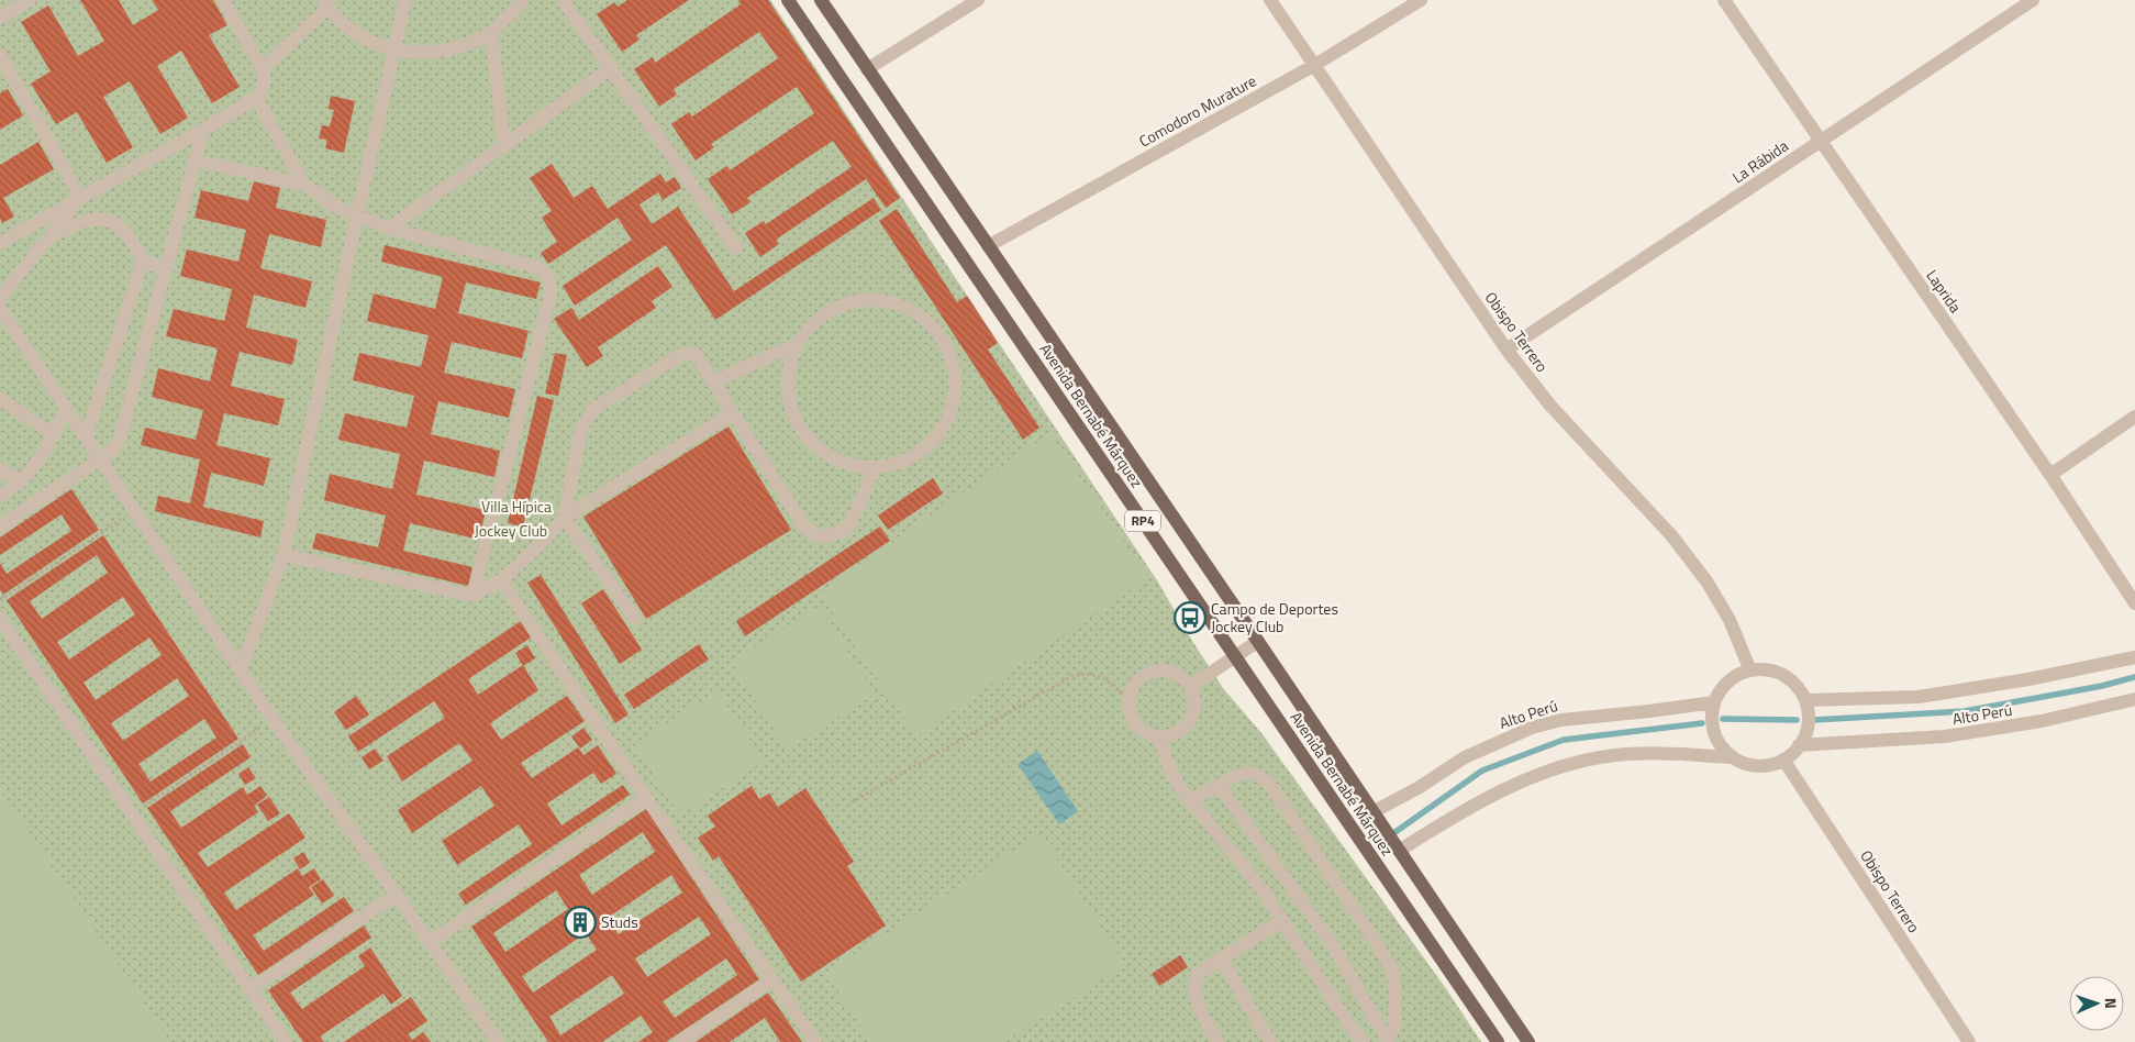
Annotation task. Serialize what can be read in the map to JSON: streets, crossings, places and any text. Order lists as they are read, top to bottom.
{
  "streets": {
    "main road": ["Avenida Bernabé Márquez", "RP4"],
    "street": [
      "Comodoro Murature",
      "La Rábida",
      "Laprida",
      "Obispo Terrero",
      "Alto Perú"
    ]
  },
  "crossings": [
    ["Comodoro Murature", "Obispo Terrero"],
    ["Comodoro Murature", "Avenida Bernabé Márquez"],
    ["La Rábida", "Laprida"],
    ["La Rábida", "Obispo Terrero"],
    ["Obispo Terrero", "Alto Perú"],
    ["Avenida Bernabé Márquez", "Alto Perú"]
  ],
  "parks": ["Villa Hípica", "Jockey Club"],
  "places": {
    "bus stop": ["Campo de Deportes Jockey Club"],
    "building": ["Studs"]
  },
  "north": "right"
}
